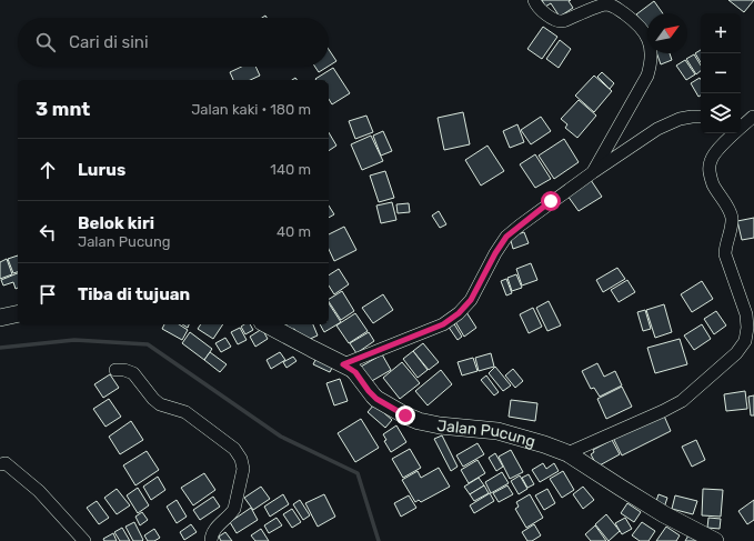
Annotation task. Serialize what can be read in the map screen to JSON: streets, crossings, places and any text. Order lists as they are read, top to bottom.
{
  "streets": {
    "main road": ["Jalan Pucung"]
  },
  "north": "top right",
  "page": {
    "map_buttons": ["+", "−"],
    "search": "Cari di sini",
    "heading": ["3 mnt", "Jalan kaki · 180 m"],
    "list": [
      ["Lurus", "140 m"],
      ["Belok kiri", "Jalan Pucung", "40 m"],
      "Tiba di tujuan"
    ]
  }
}
